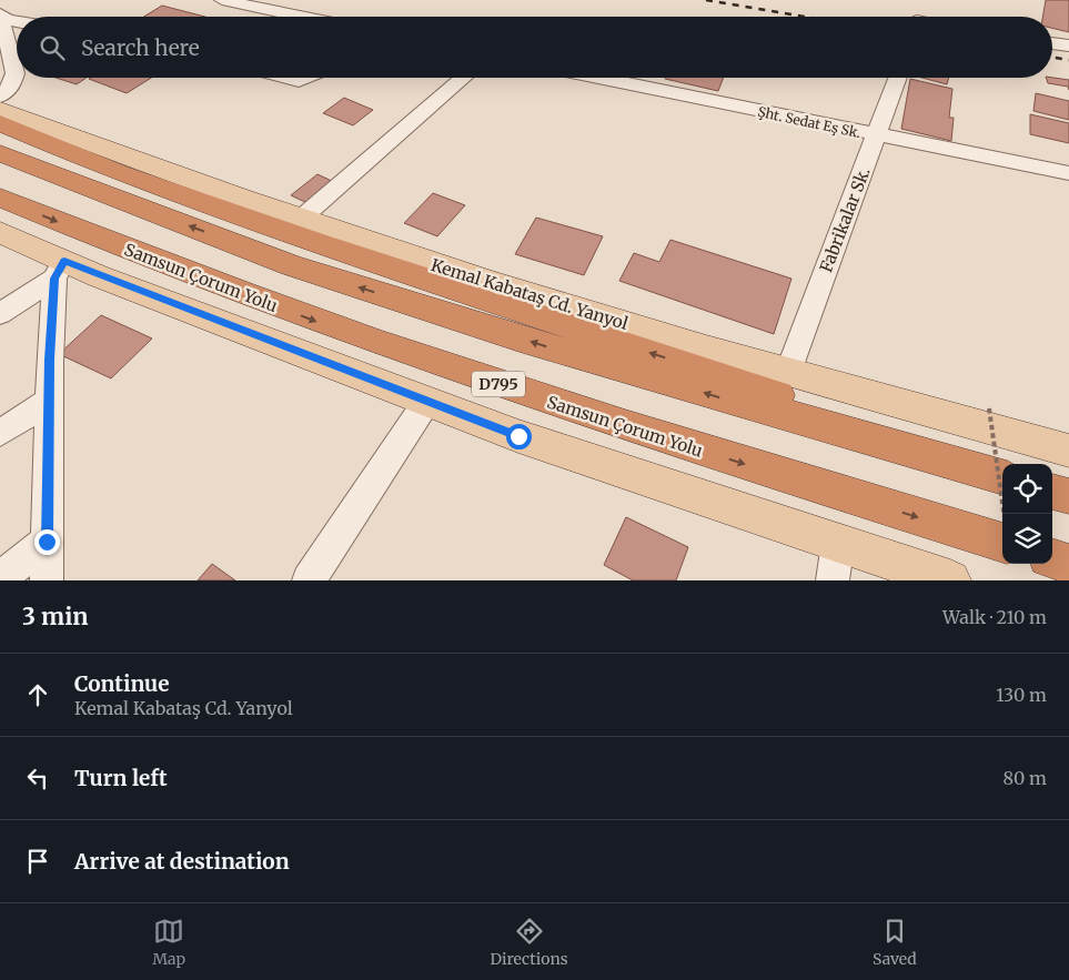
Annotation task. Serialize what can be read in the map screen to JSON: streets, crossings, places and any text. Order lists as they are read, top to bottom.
{
  "streets": {
    "highway": ["Samsun Çorum Yolu", "D795"],
    "main road": ["Kemal Kabataş Cd. Yanyol"],
    "street": ["Şht. Sedat Eş Sk.", "Fabrikalar Sk."]
  },
  "crossings": [
    ["Şht. Sedat Eş Sk.", "Fabrikalar Sk."],
    ["Fabrikalar Sk.", "Kemal Kabataş Cd. Yanyol"]
  ],
  "page": {
    "search": "Search here",
    "heading": ["3 min", "Walk · 210 m"],
    "list": [
      ["Continue", "Kemal Kabataş Cd. Yanyol", "130 m"],
      ["Turn left", "80 m"],
      "Arrive at destination"
    ],
    "nav": ["Map", "Directions", "Saved"]
  }
}
